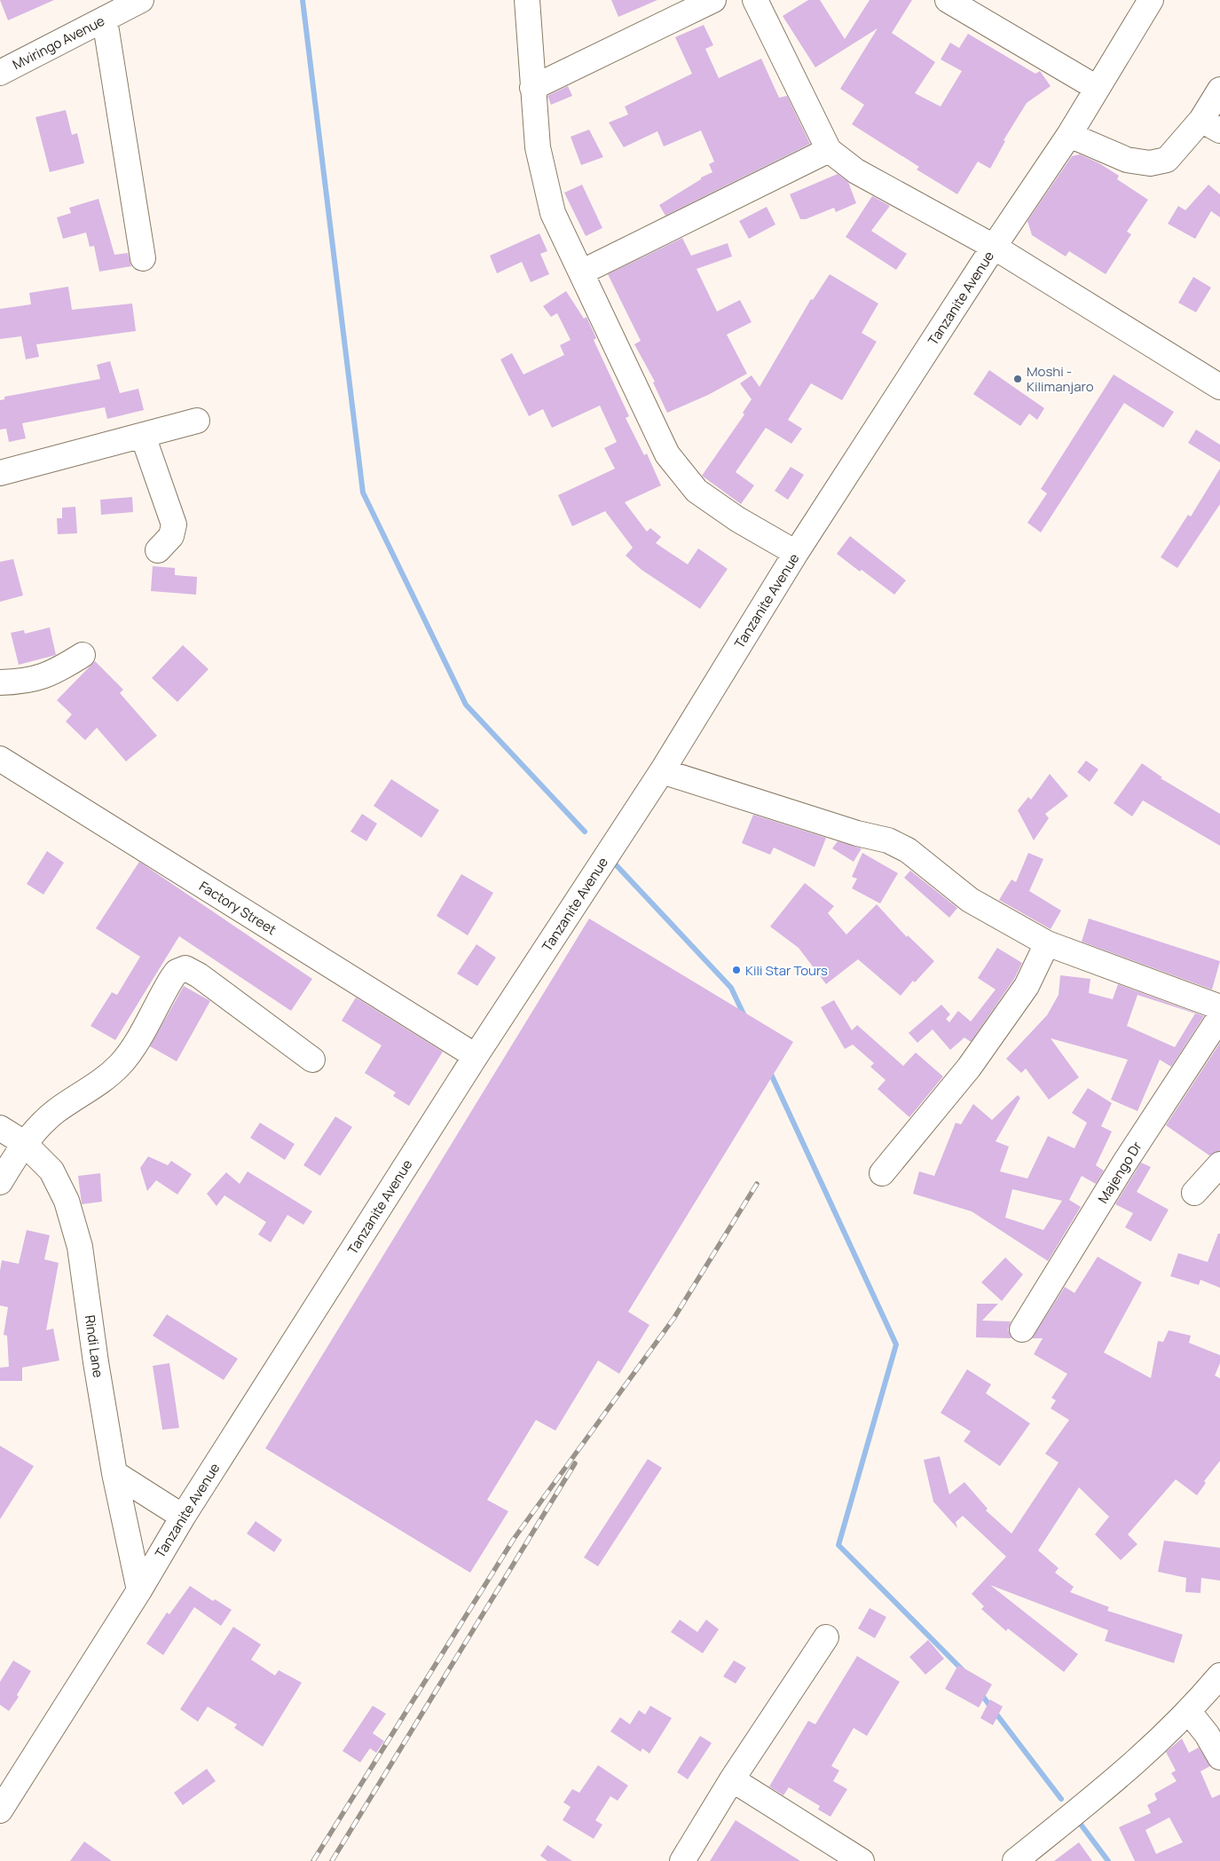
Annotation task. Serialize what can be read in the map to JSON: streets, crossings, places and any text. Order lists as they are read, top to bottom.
{
  "streets": {
    "street": [
      "Mviringo Avenue",
      "Tanzanite Avenue",
      "Factory Street",
      "Majengo Dr",
      "Rindi Lane"
    ]
  },
  "crossings": [
    ["Tanzanite Avenue", "Factory Street"],
    ["Tanzanite Avenue", "Rindi Lane"]
  ],
  "places": ["Moshi - Kilimanjaro", "Kili Star Tours"]
}
